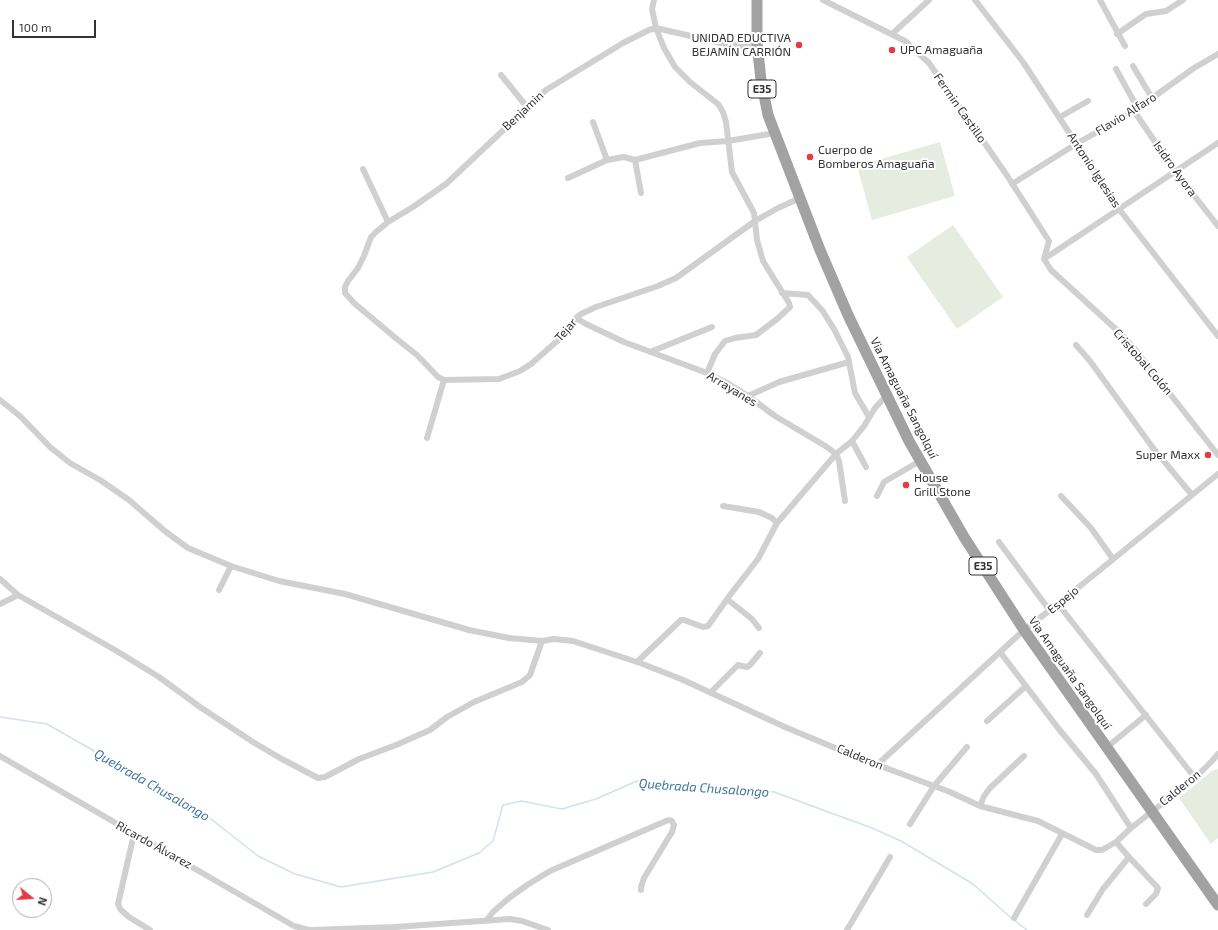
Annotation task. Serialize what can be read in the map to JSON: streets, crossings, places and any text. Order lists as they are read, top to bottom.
{
  "streets": {
    "highway": ["E35", "Via Amaguaña Sangolquí"],
    "street": [
      "Fermin Castillo",
      "Benjamin",
      "Flavio Alfaro",
      "Isidro Ayora",
      "Antonio Iglesias",
      "Tejar",
      "Cristobal Colón",
      "Arrayanes",
      "Espejo",
      "Calderon",
      "Ricardo Álvarez"
    ]
  },
  "crossings": [
    ["Fermin Castillo", "Flavio Alfaro"],
    ["Benjamin", "Tejar"],
    ["Flavio Alfaro", "Isidro Ayora"],
    ["Flavio Alfaro", "Antonio Iglesias"],
    ["Tejar", "Arrayanes"],
    ["Tejar", "Via Amaguaña Sangolquí"],
    ["Via Amaguaña Sangolquí", "Espejo"],
    ["Via Amaguaña Sangolquí", "Calderon"],
    ["Espejo", "Calderon"]
  ],
  "water": ["Quebrada Chusalongo"],
  "places": [
    "UNIDAD EDUCTIVA BEJAMÍN CARRIÓN",
    "UPC Amaguaña",
    "Cuerpo de Bomberos Amaguaña",
    "Super Maxx",
    "House Grill Stone"
  ],
  "scale_bar": "100 m",
  "north": "right"
}
